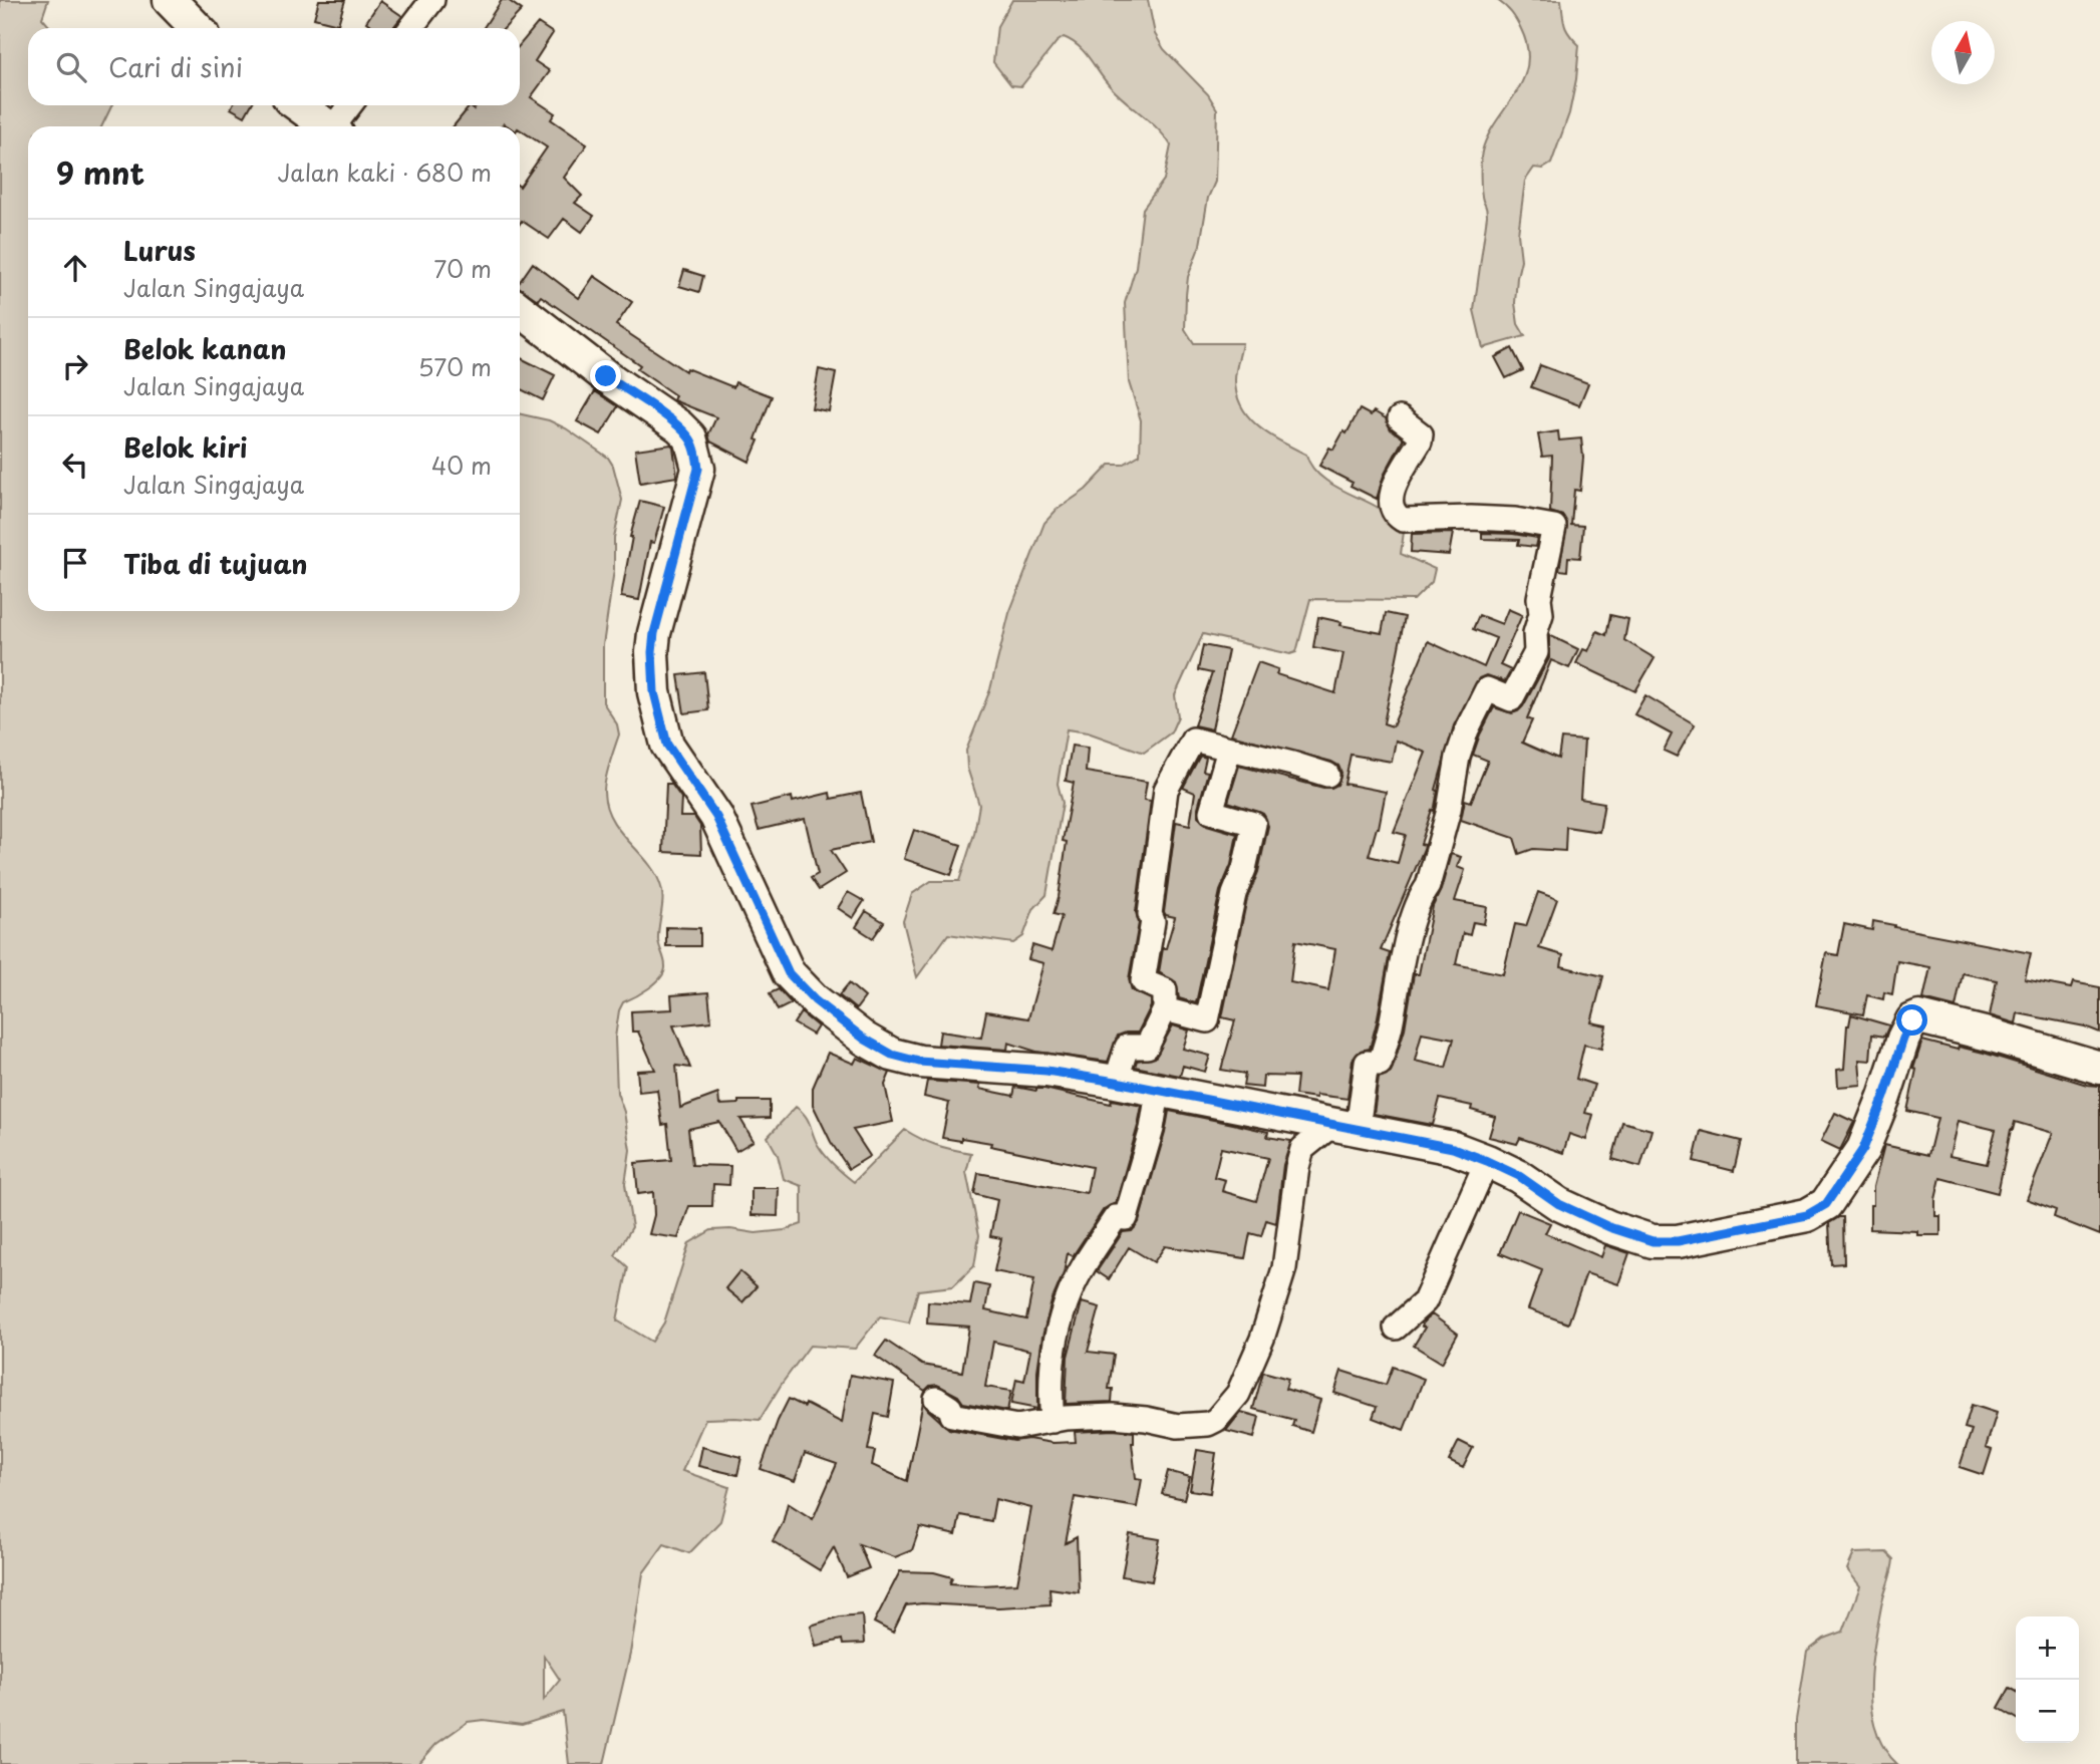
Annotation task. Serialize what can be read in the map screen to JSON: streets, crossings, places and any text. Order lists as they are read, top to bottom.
{
  "north": "top",
  "page": {
    "search": "Cari di sini",
    "heading": ["9 mnt", "Jalan kaki · 680 m"],
    "list": [
      ["Lurus", "Jalan Singajaya", "70 m"],
      ["Belok kanan", "Jalan Singajaya", "570 m"],
      ["Belok kiri", "Jalan Singajaya", "40 m"],
      "Tiba di tujuan"
    ],
    "map_buttons": ["+", "−"]
  }
}
